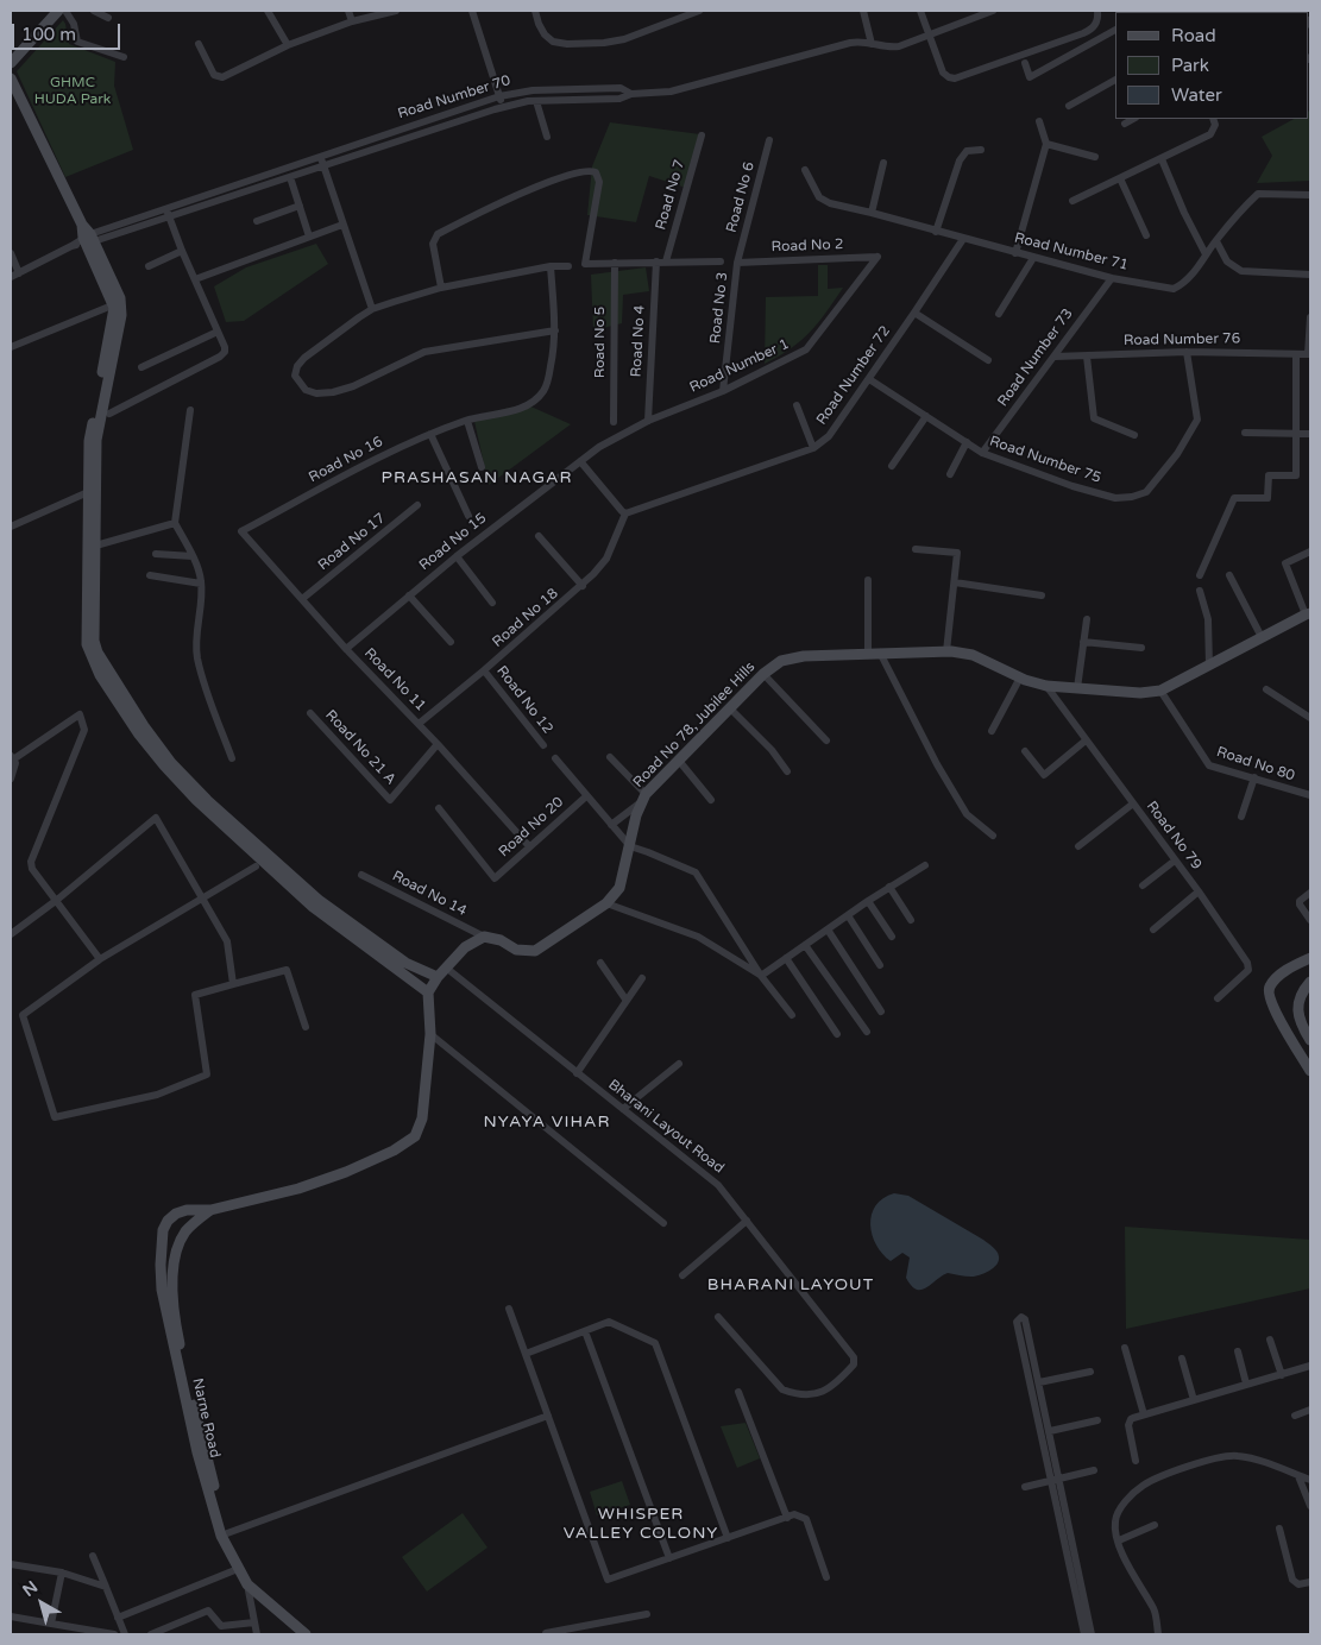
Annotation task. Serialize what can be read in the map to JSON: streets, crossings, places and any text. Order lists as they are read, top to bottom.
{
  "streets": {
    "main road": ["Road No 78, Jubilee Hills", "Narne Road"],
    "street": [
      "Road Number 70",
      "Road No 7",
      "Road No 6",
      "Road No 2",
      "Road Number 71",
      "Road No 3",
      "Road Number 76",
      "Road No 4",
      "Road No 5",
      "Road Number 73",
      "Road Number 1",
      "Road Number 72",
      "Road No 16",
      "Road Number 75",
      "Road No 17",
      "Road No 15",
      "Road No 18",
      "Road No 11",
      "Road No 12",
      "Road No 21 A",
      "Road No 80",
      "Road No 20",
      "Road No 79",
      "Road No 14",
      "Bharani Layout Road"
    ]
  },
  "crossings": [
    ["Road No 6", "Road No 2"],
    ["Road No 6", "Road No 3"],
    ["Road No 2", "Road No 3"],
    ["Road No 2", "Road Number 1"],
    ["Road Number 71", "Road Number 73"],
    ["Road Number 71", "Road Number 72"],
    ["Road No 3", "Road Number 1"],
    ["Road Number 76", "Road Number 73"],
    ["Road Number 76", "Road Number 75"],
    ["Road No 4", "Road Number 1"],
    ["Road Number 73", "Road Number 75"],
    ["Road Number 1", "Road No 15"],
    ["Road Number 72", "Road Number 75"],
    ["Road Number 72", "Road No 18"],
    ["Road No 16", "Road No 11"],
    ["Road No 17", "Road No 11"],
    ["Road No 15", "Road No 11"],
    ["Road No 18", "Road No 11"],
    ["Road No 18", "Road No 12"],
    ["Road No 11", "Road No 21 A"],
    ["Road No 11", "Road No 20"],
    ["Road No 78, Jubilee Hills", "Road No 80"],
    ["Road No 78, Jubilee Hills", "Road No 79"],
    ["Road No 78, Jubilee Hills", "Road No 14"]
  ],
  "districts": [
    "PRASHASAN NAGAR",
    "NYAYA VIHAR",
    "BHARANI LAYOUT",
    "WHISPER VALLEY COLONY"
  ],
  "parks": ["GHMC HUDA Park"],
  "legend": ["Road", "Park", "Water"],
  "scale_bar": "100 m",
  "north": "top left"
}
